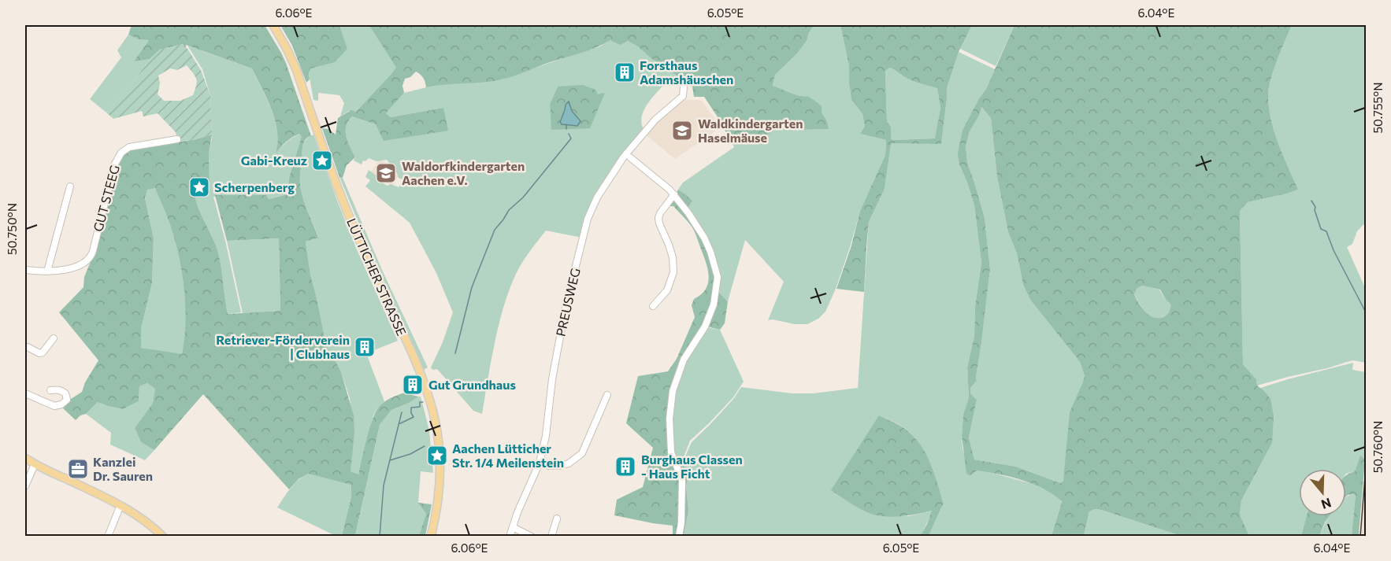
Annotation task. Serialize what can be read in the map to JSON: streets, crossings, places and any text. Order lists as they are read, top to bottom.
{
  "streets": {
    "main road": ["LÜTTICHER STRASSE"],
    "street": ["GUT STEEG", "PREUSWEG"]
  },
  "places": {
    "building": [
      "Forsthaus Adamshäuschen",
      "Retriever-Förderverein | Clubhaus",
      "Gut Grundhaus",
      "Burghaus Classen - Haus Ficht"
    ],
    "school or university": ["Waldkindergarten Haselmäuse", "Waldorfkindergarten Aachen e.V."],
    "place": ["Gabi-Kreuz", "Scherpenberg", "Aachen Lütticher Str. 1/4 Meilenstein"],
    "office": ["Kanzlei Dr. Sauren"]
  },
  "north": "bottom",
  "coordinates": [
    "6.06°E",
    "6.05°E",
    "6.04°E",
    "50.755°N",
    "50.750°N",
    "50.760°N"
  ]
}
